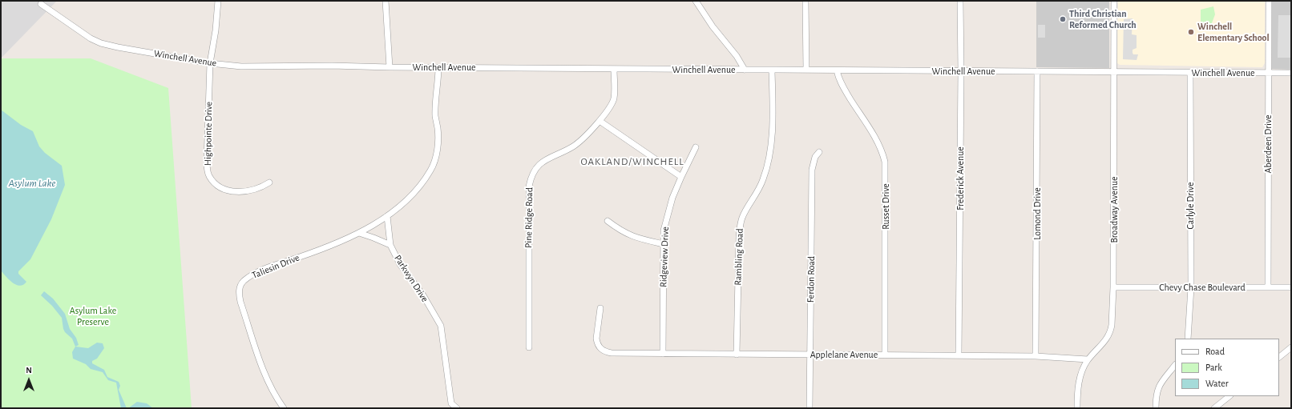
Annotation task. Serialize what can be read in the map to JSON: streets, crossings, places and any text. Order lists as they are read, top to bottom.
{
  "streets": {
    "street": [
      "Winchell Avenue",
      "Highpointe Drive",
      "Aberdeen Drive",
      "Frederick Avenue",
      "Carlyle Drive",
      "Russet Drive",
      "Broadway Avenue",
      "Lomond Drive",
      "Pine Ridge Road",
      "Ridgeview Drive",
      "Rambling Road",
      "Taliesin Drive",
      "Parkwyn Drive",
      "Ferdon Road",
      "Chevy Chase Boulevard",
      "Applelane Avenue"
    ]
  },
  "crossings": [
    ["Winchell Avenue", "Highpointe Drive"],
    ["Winchell Avenue", "Aberdeen Drive"],
    ["Winchell Avenue", "Frederick Avenue"],
    ["Winchell Avenue", "Carlyle Drive"],
    ["Winchell Avenue", "Russet Drive"],
    ["Winchell Avenue", "Broadway Avenue"],
    ["Winchell Avenue", "Lomond Drive"],
    ["Winchell Avenue", "Pine Ridge Road"],
    ["Winchell Avenue", "Rambling Road"],
    ["Aberdeen Drive", "Chevy Chase Boulevard"],
    ["Frederick Avenue", "Applelane Avenue"],
    ["Carlyle Drive", "Chevy Chase Boulevard"],
    ["Russet Drive", "Applelane Avenue"],
    ["Broadway Avenue", "Chevy Chase Boulevard"],
    ["Broadway Avenue", "Applelane Avenue"],
    ["Lomond Drive", "Applelane Avenue"],
    ["Ridgeview Drive", "Applelane Avenue"],
    ["Rambling Road", "Applelane Avenue"],
    ["Taliesin Drive", "Parkwyn Drive"],
    ["Ferdon Road", "Applelane Avenue"]
  ],
  "districts": ["OAKLAND/WINCHELL"],
  "water": ["Asylum Lake"],
  "parks": ["Asylum Lake Preserve"],
  "places": ["Third Christian Reformed Church", "Winchell Elementary School"],
  "legend": ["Road", "Park", "Water"],
  "north": "top"
}
